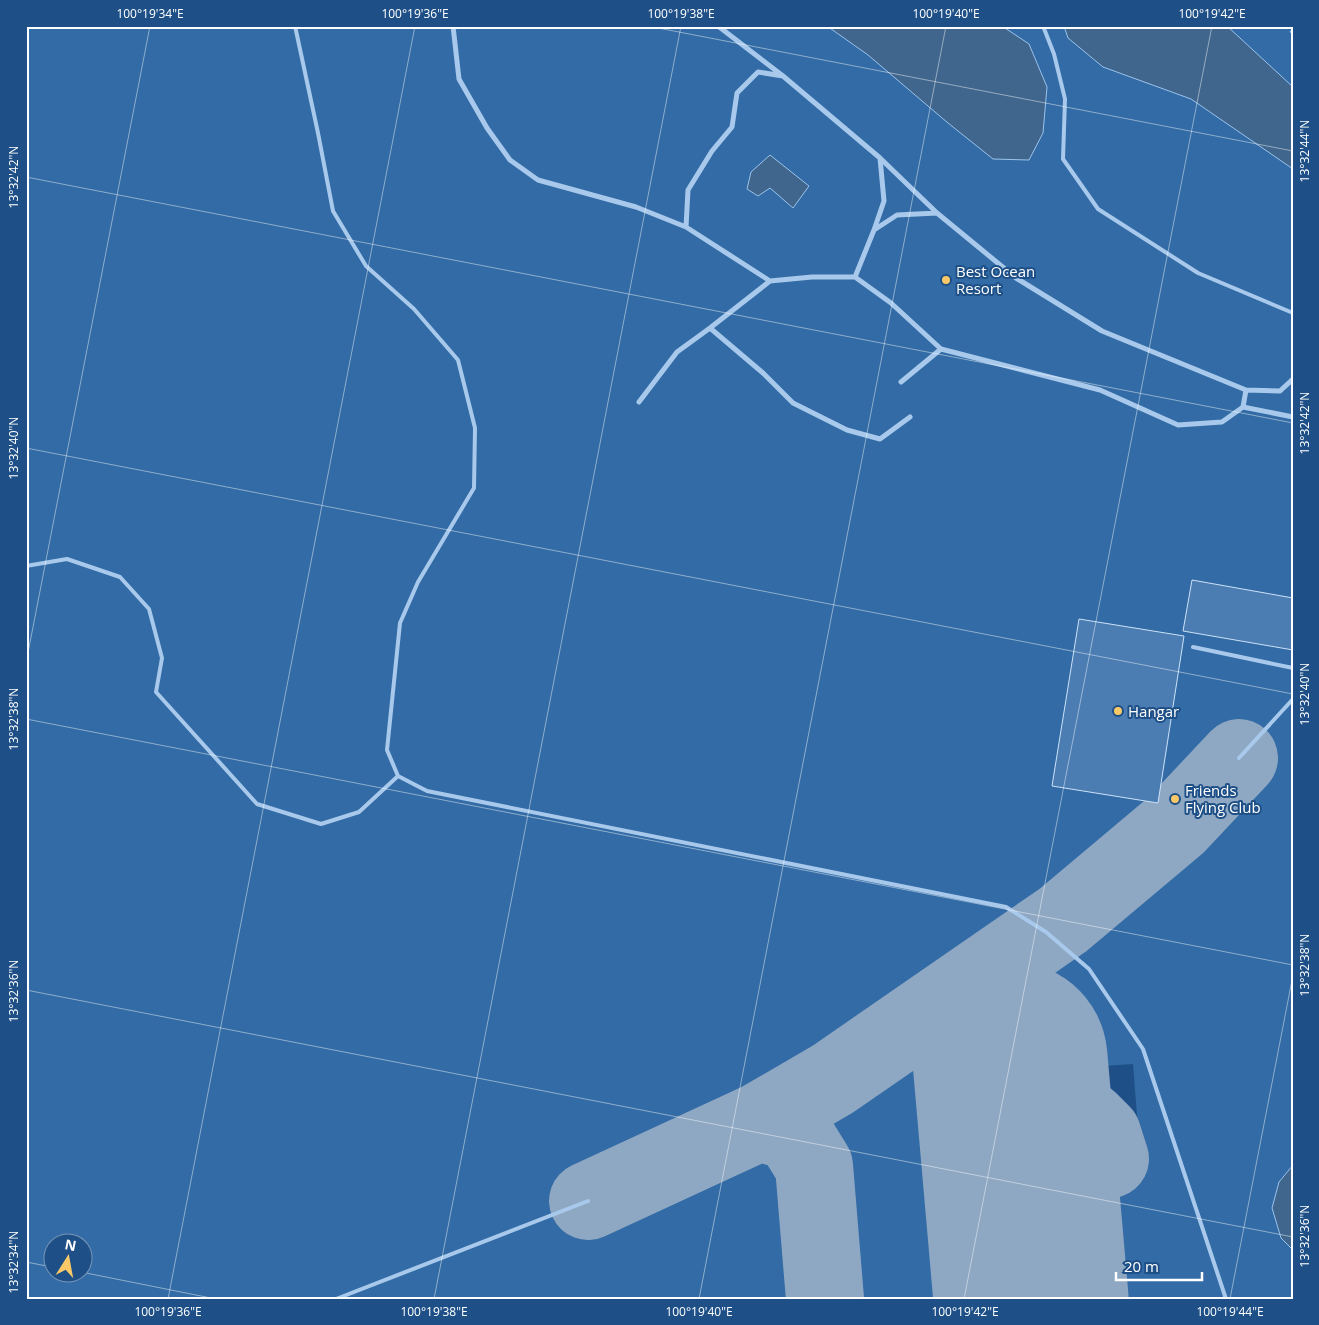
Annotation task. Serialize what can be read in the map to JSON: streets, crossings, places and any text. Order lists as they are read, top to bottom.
{
  "places": ["Best Ocean Resort", "Hangar", "Friends Flying Club"],
  "scale_bar": "20 m",
  "north": "top",
  "coordinates": [
    "100°19'34\"E",
    "100°19'36\"E",
    "100°19'38\"E",
    "100°19'40\"E",
    "100°19'42\"E",
    "13°32'44\"N",
    "13°32'42\"N",
    "13°32'40\"N",
    "13°32'38\"N",
    "13°32'36\"N",
    "13°32'34\"N",
    "100°19'44\"E"
  ]
}
